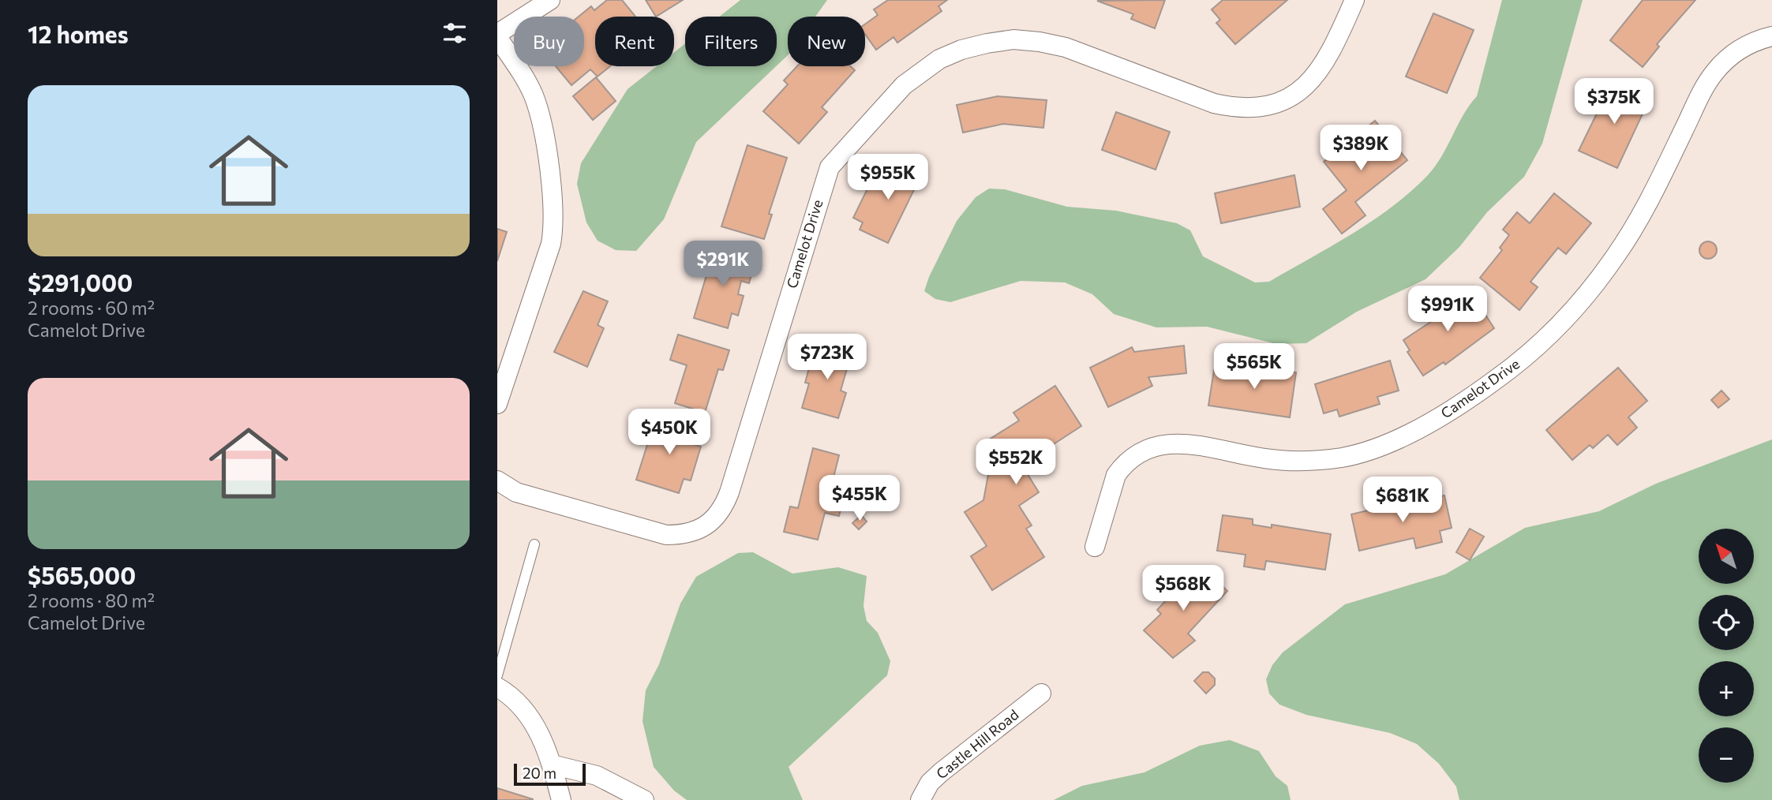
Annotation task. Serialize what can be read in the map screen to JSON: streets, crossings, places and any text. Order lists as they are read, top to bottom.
{
  "streets": {
    "street": ["Camelot Drive", "Castle Hill Road"]
  },
  "scale_bar": "20 m",
  "north": "top left",
  "page": {
    "heading": "12 homes",
    "chip": [
      "Buy",
      "Rent",
      "Filters",
      "New"
    ],
    "list": [
      {
        "name": "$291,000",
        "note": "2 rooms · 60 m² · Camelot Drive"
      },
      {
        "name": "$565,000",
        "note": "2 rooms · 80 m² · Camelot Drive"
      }
    ],
    "price": [
      "$375K",
      "$389K",
      "$955K",
      "$291K",
      "$991K",
      "$723K",
      "$565K",
      "$450K",
      "$552K",
      "$455K",
      "$681K",
      "$568K"
    ],
    "map_buttons": ["+", "−"],
    "scale": "20 m"
  }
}
